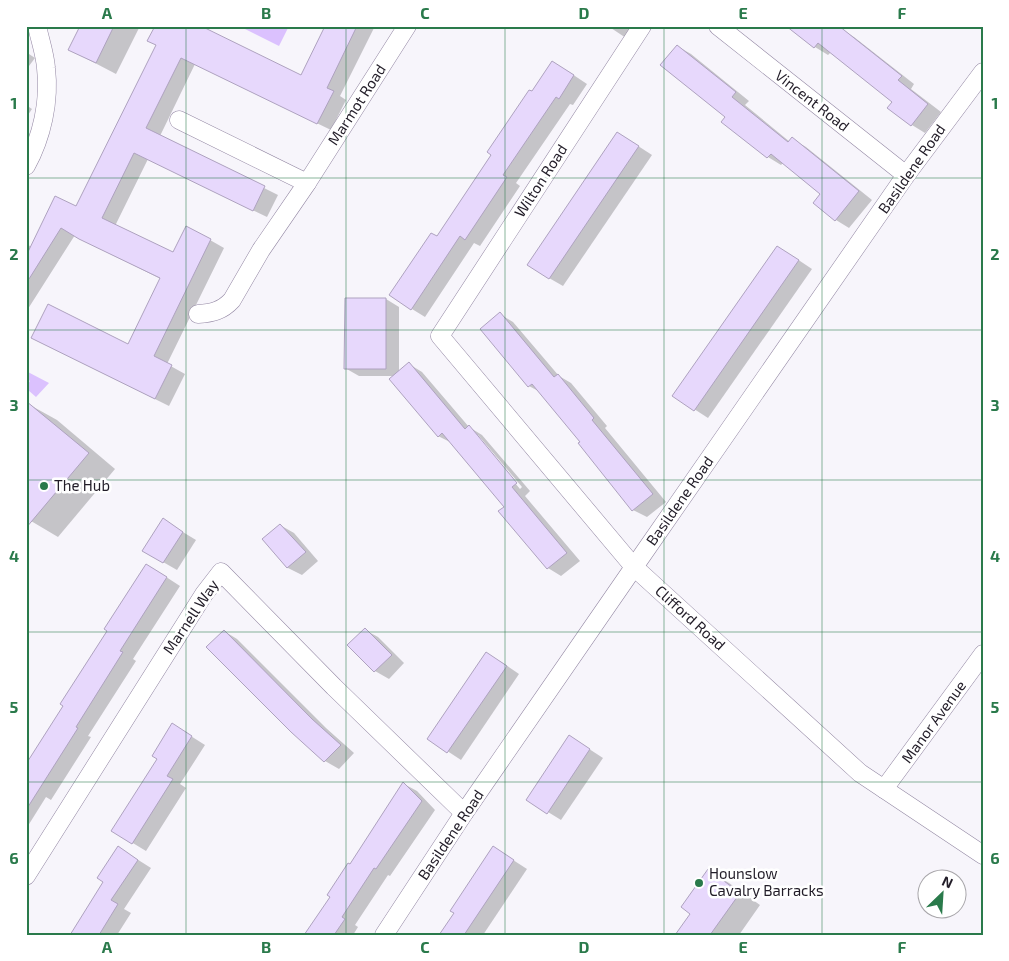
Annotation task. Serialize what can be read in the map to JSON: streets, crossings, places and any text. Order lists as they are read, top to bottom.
{
  "streets": {
    "street": [
      "Vincent Road",
      "Marmot Road",
      "Basildene Road",
      "Wilton Road",
      "Marnell Way",
      "Clifford Road",
      "Manor Avenue"
    ]
  },
  "crossings": [
    ["Vincent Road", "Basildene Road"],
    ["Basildene Road", "Marnell Way"],
    ["Basildene Road", "Clifford Road"],
    ["Wilton Road", "Clifford Road"],
    ["Clifford Road", "Manor Avenue"]
  ],
  "places": ["The Hub", "Hounslow Cavalry Barracks"],
  "north": "top right",
  "grid": {
    "columns": [
      "A",
      "B",
      "C",
      "D",
      "E",
      "F"
    ],
    "rows": [
      "1",
      "2",
      "3",
      "4",
      "5",
      "6"
    ]
  }
}
